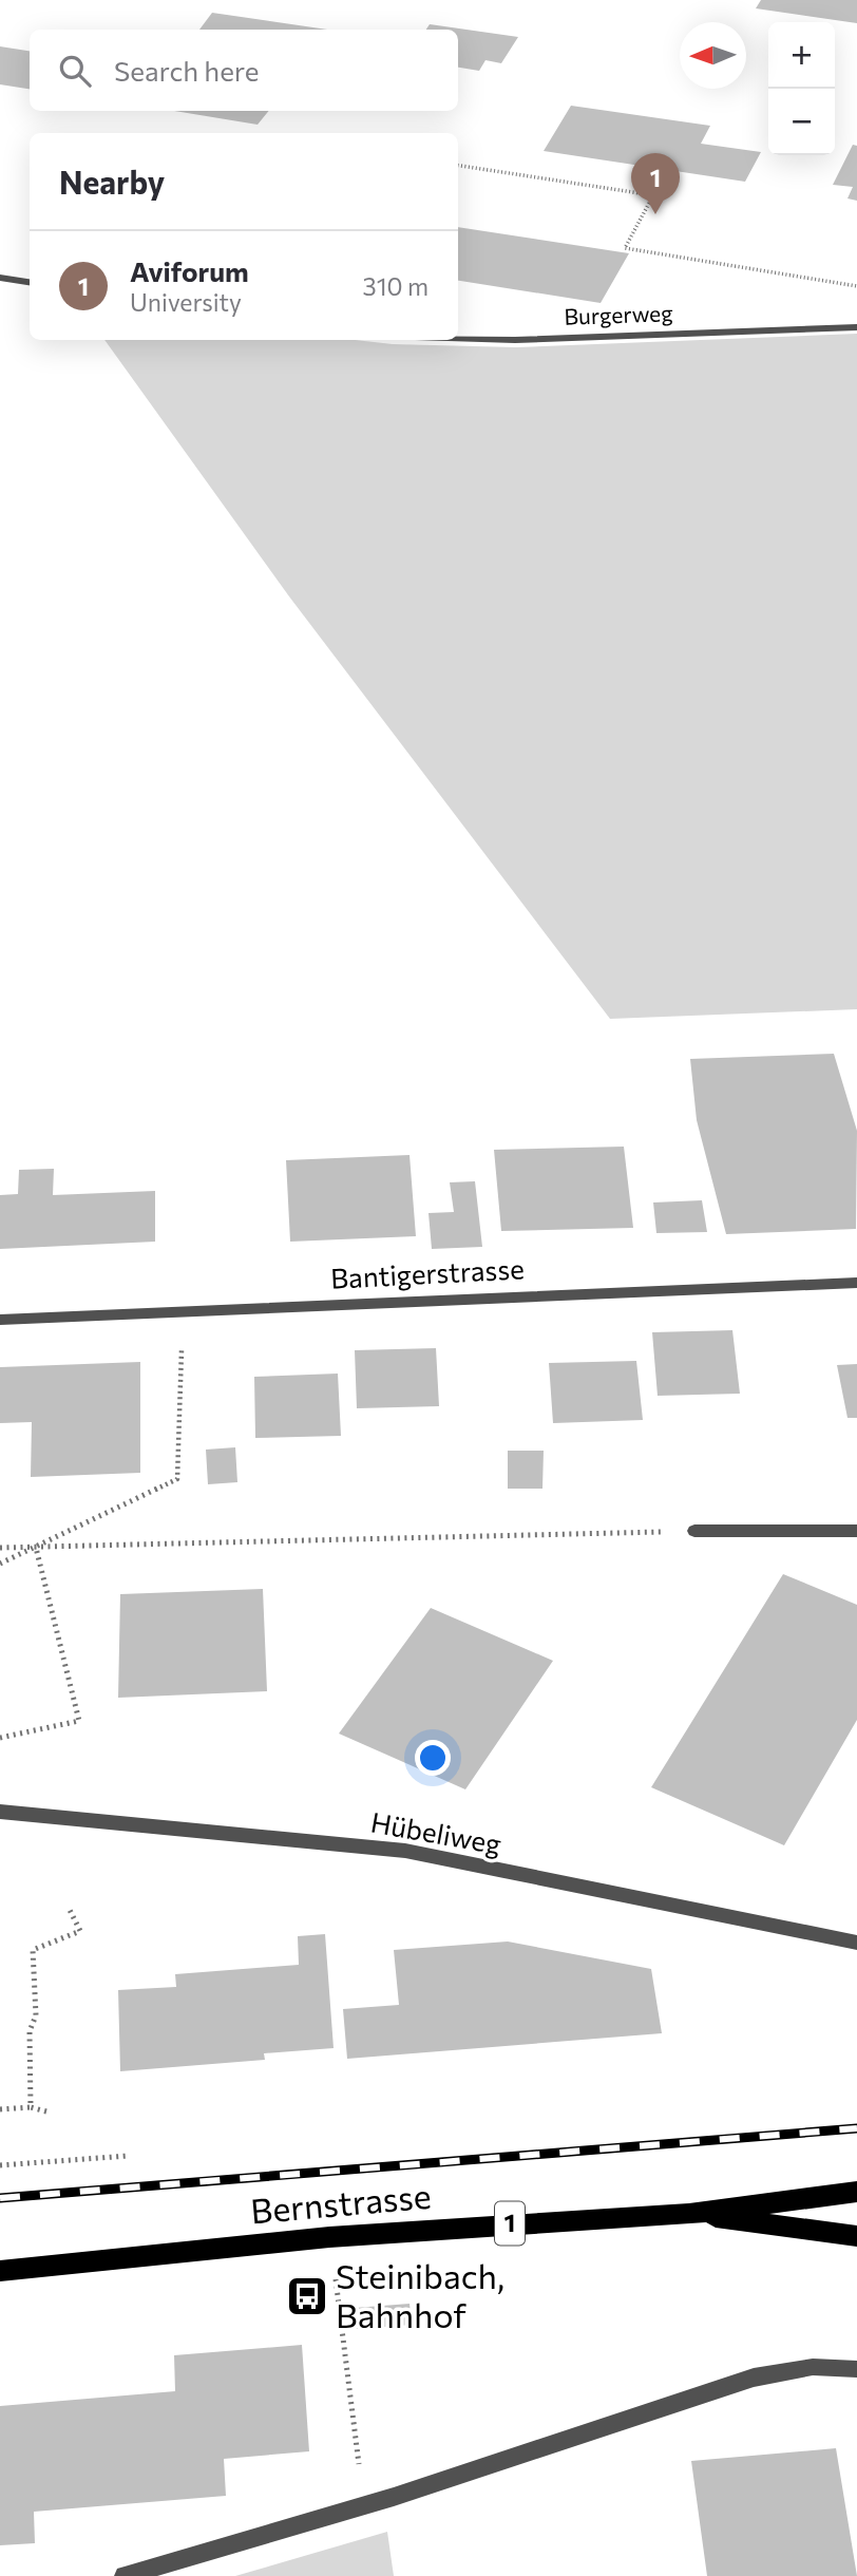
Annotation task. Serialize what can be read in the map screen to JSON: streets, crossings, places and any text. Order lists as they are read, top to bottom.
{
  "streets": {
    "main road": ["Bernstrasse", "1"],
    "street": ["Burgerweg", "Bantigerstrasse", "Hübeliweg"]
  },
  "places": {
    "bus stop": ["Steinibach, Bahnhof"]
  },
  "north": "left",
  "page": {
    "map_buttons": ["+", "−"],
    "search": "Search here",
    "heading": "Nearby",
    "pins": "1",
    "list": [
      {
        "mark": "1",
        "name": "Aviforum",
        "note": "University",
        "value": "310 m"
      }
    ]
  }
}
